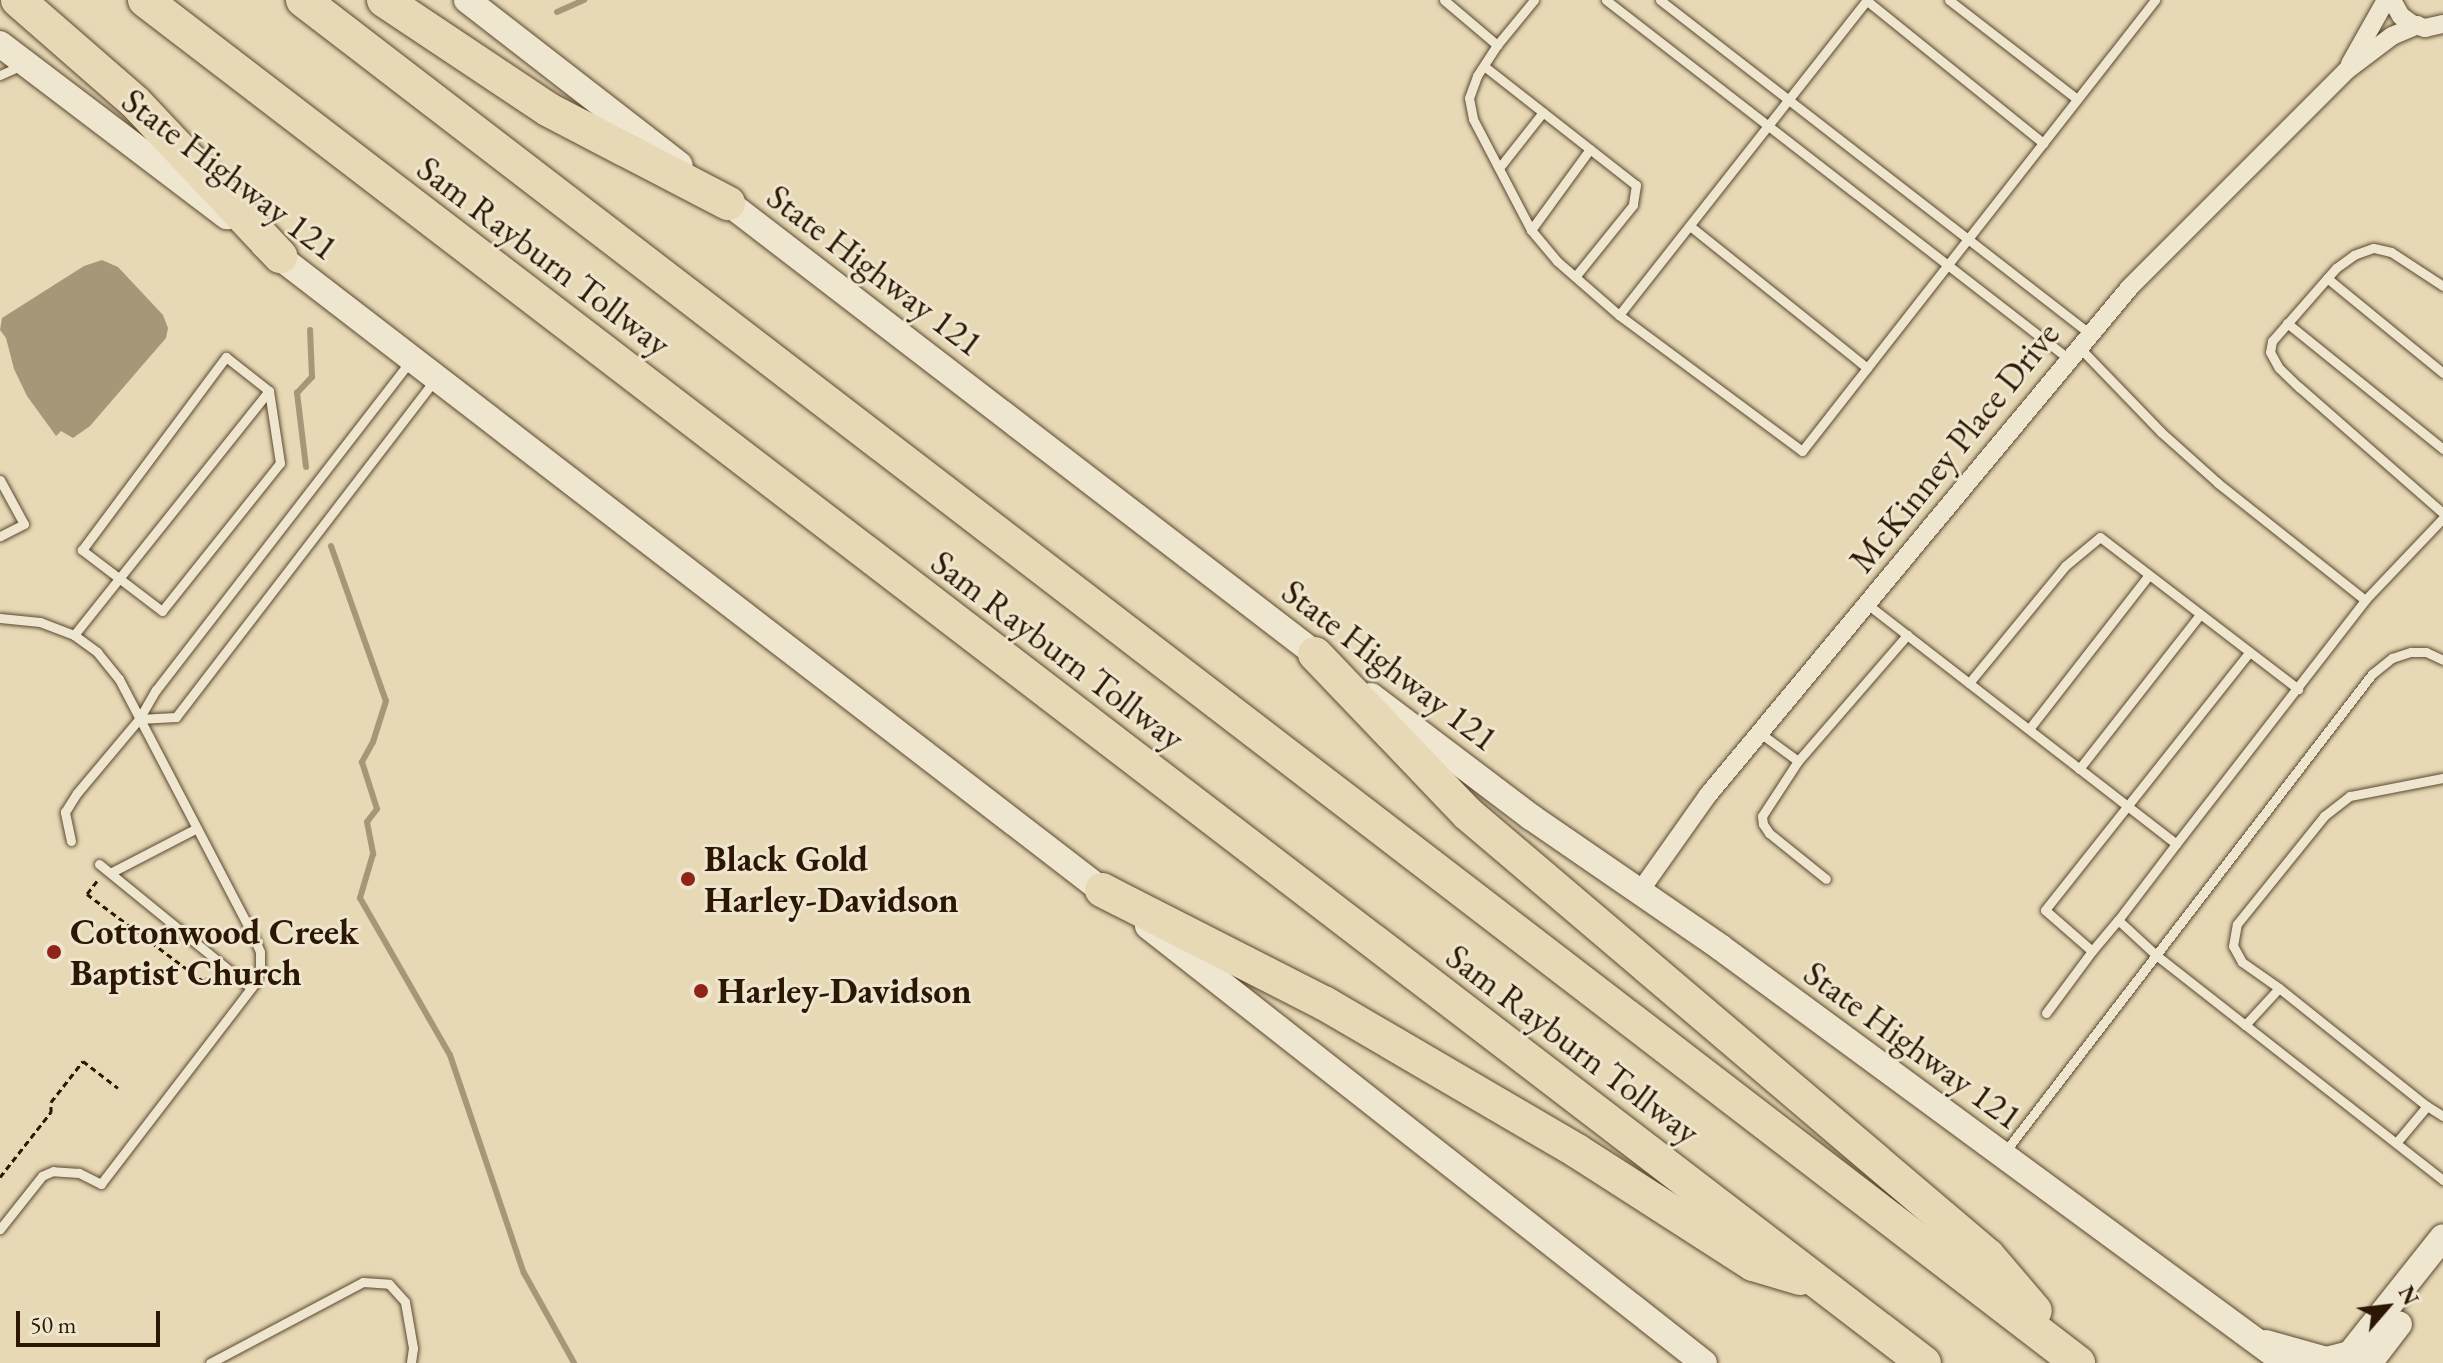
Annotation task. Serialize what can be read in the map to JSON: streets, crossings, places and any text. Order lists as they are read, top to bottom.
{
  "streets": {
    "highway": ["Sam Rayburn Tollway"],
    "main road": ["State Highway 121"],
    "street": ["McKinney Place Drive"]
  },
  "crossings": [
    ["State Highway 121", "McKinney Place Drive"]
  ],
  "places": ["Black Gold Harley-Davidson", "Cottonwood Creek Baptist Church", "Harley-Davidson"],
  "scale_bar": "50 m",
  "north": "top right"
}
